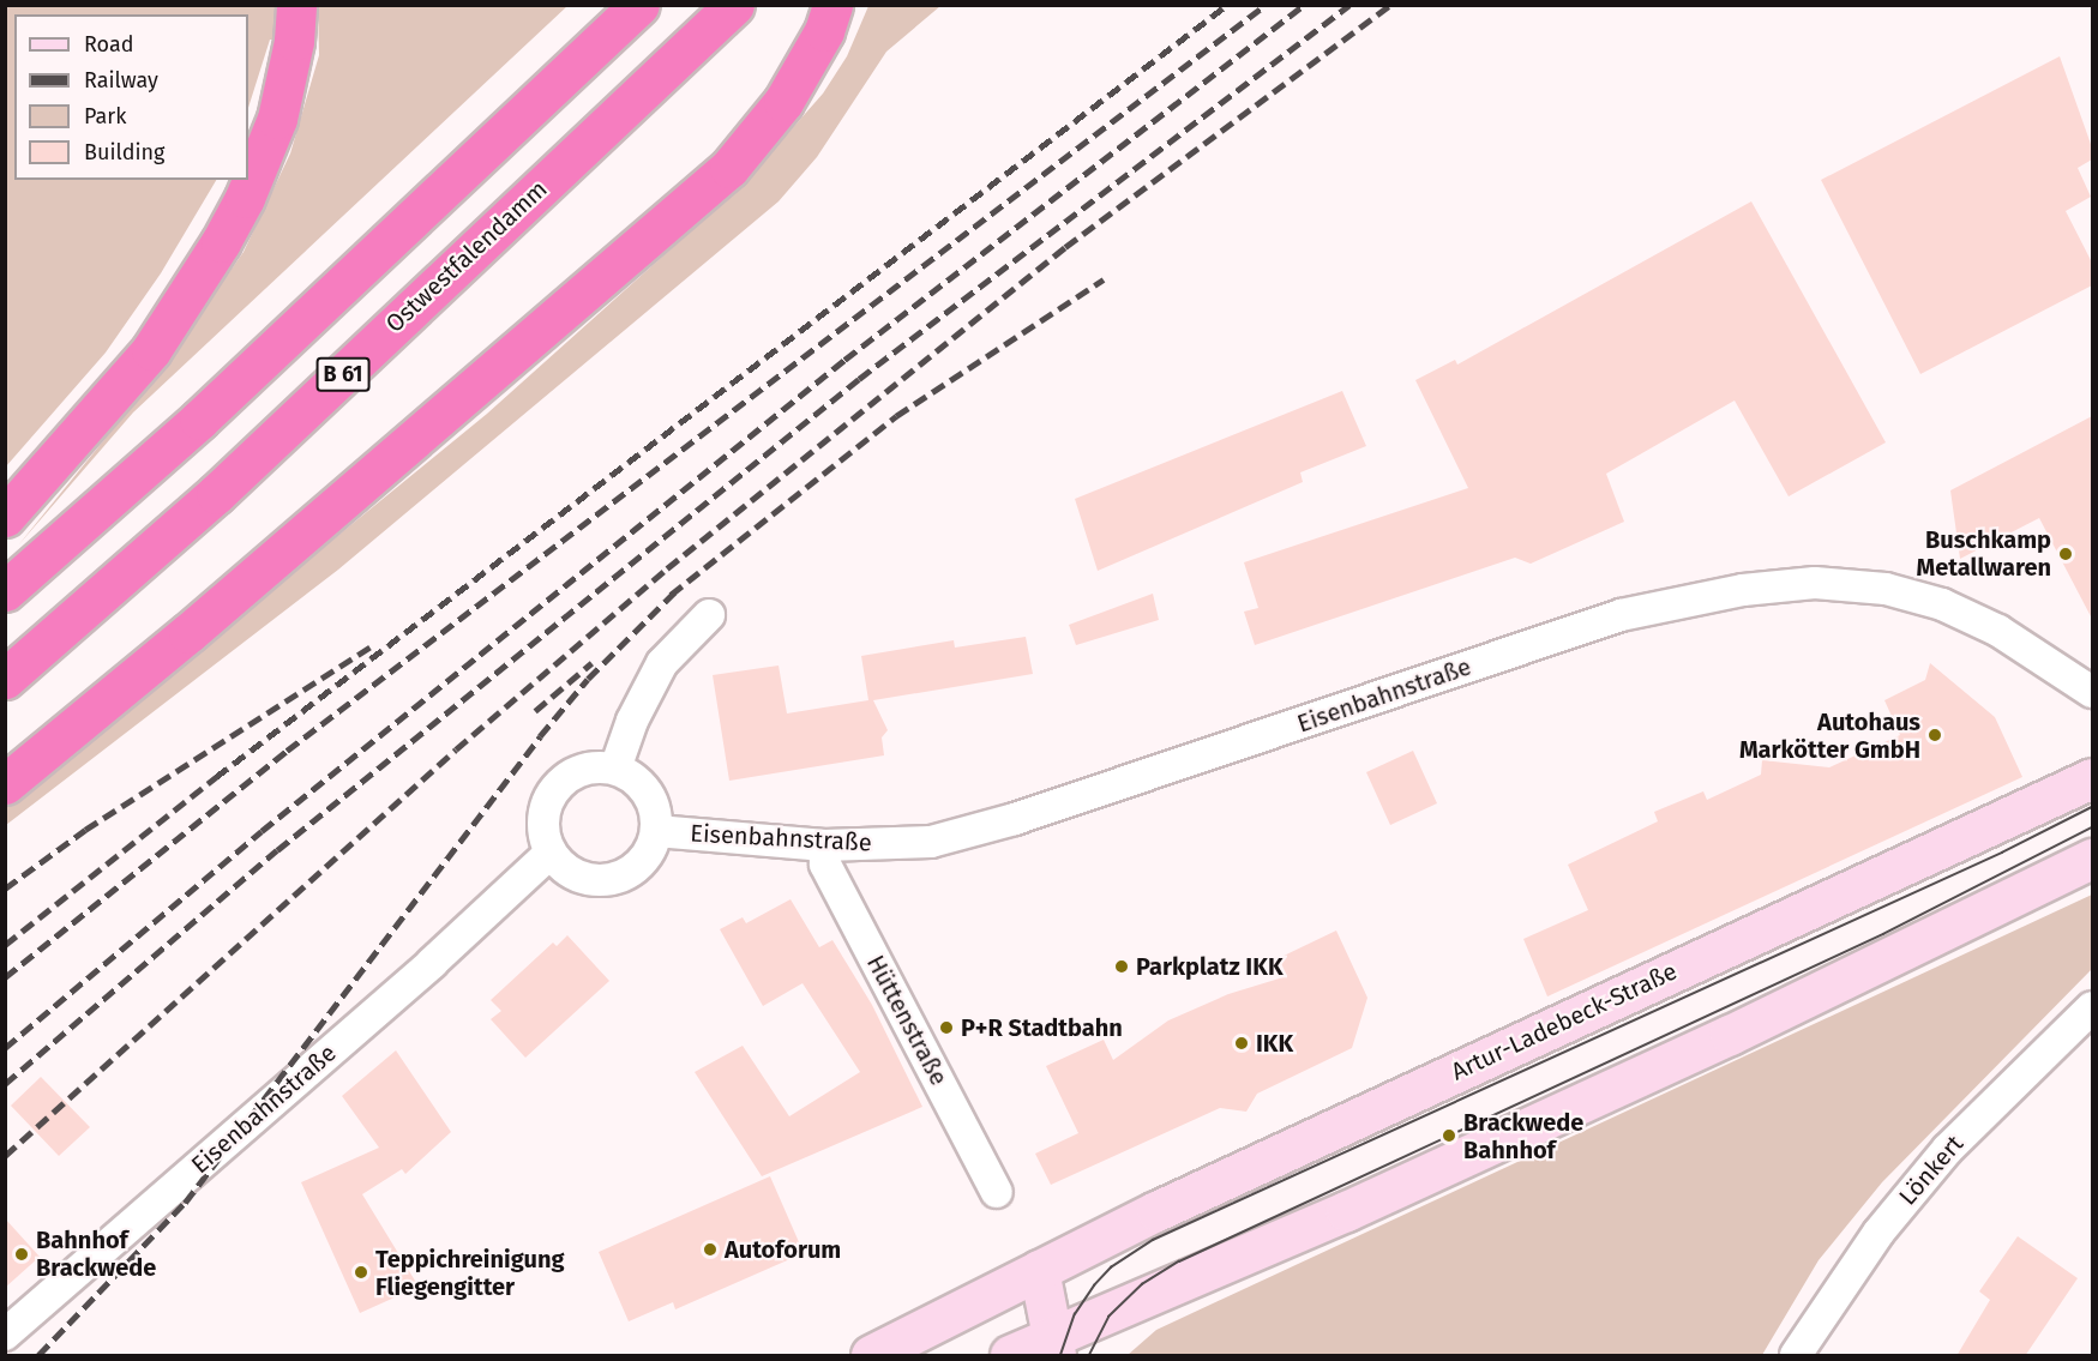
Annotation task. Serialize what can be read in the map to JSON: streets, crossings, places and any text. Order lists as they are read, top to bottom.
{
  "streets": {
    "highway": ["Ostwestfalendamm", "B 61"],
    "street": [
      "Eisenbahnstraße",
      "Hüttenstraße",
      "Artur-Ladebeck-Straße",
      "Lönkert"
    ]
  },
  "crossings": [
    ["Eisenbahnstraße", "Hüttenstraße"]
  ],
  "places": [
    "Buschkamp Metallwaren",
    "Autohaus Markötter GmbH",
    "Parkplatz IKK",
    "P+R Stadtbahn",
    "IKK",
    "Brackwede Bahnhof",
    "Autoforum",
    "Bahnhof Brackwede",
    "Teppichreinigung Fliegengitter"
  ],
  "legend": [
    "Road",
    "Railway",
    "Park",
    "Building"
  ]
}
